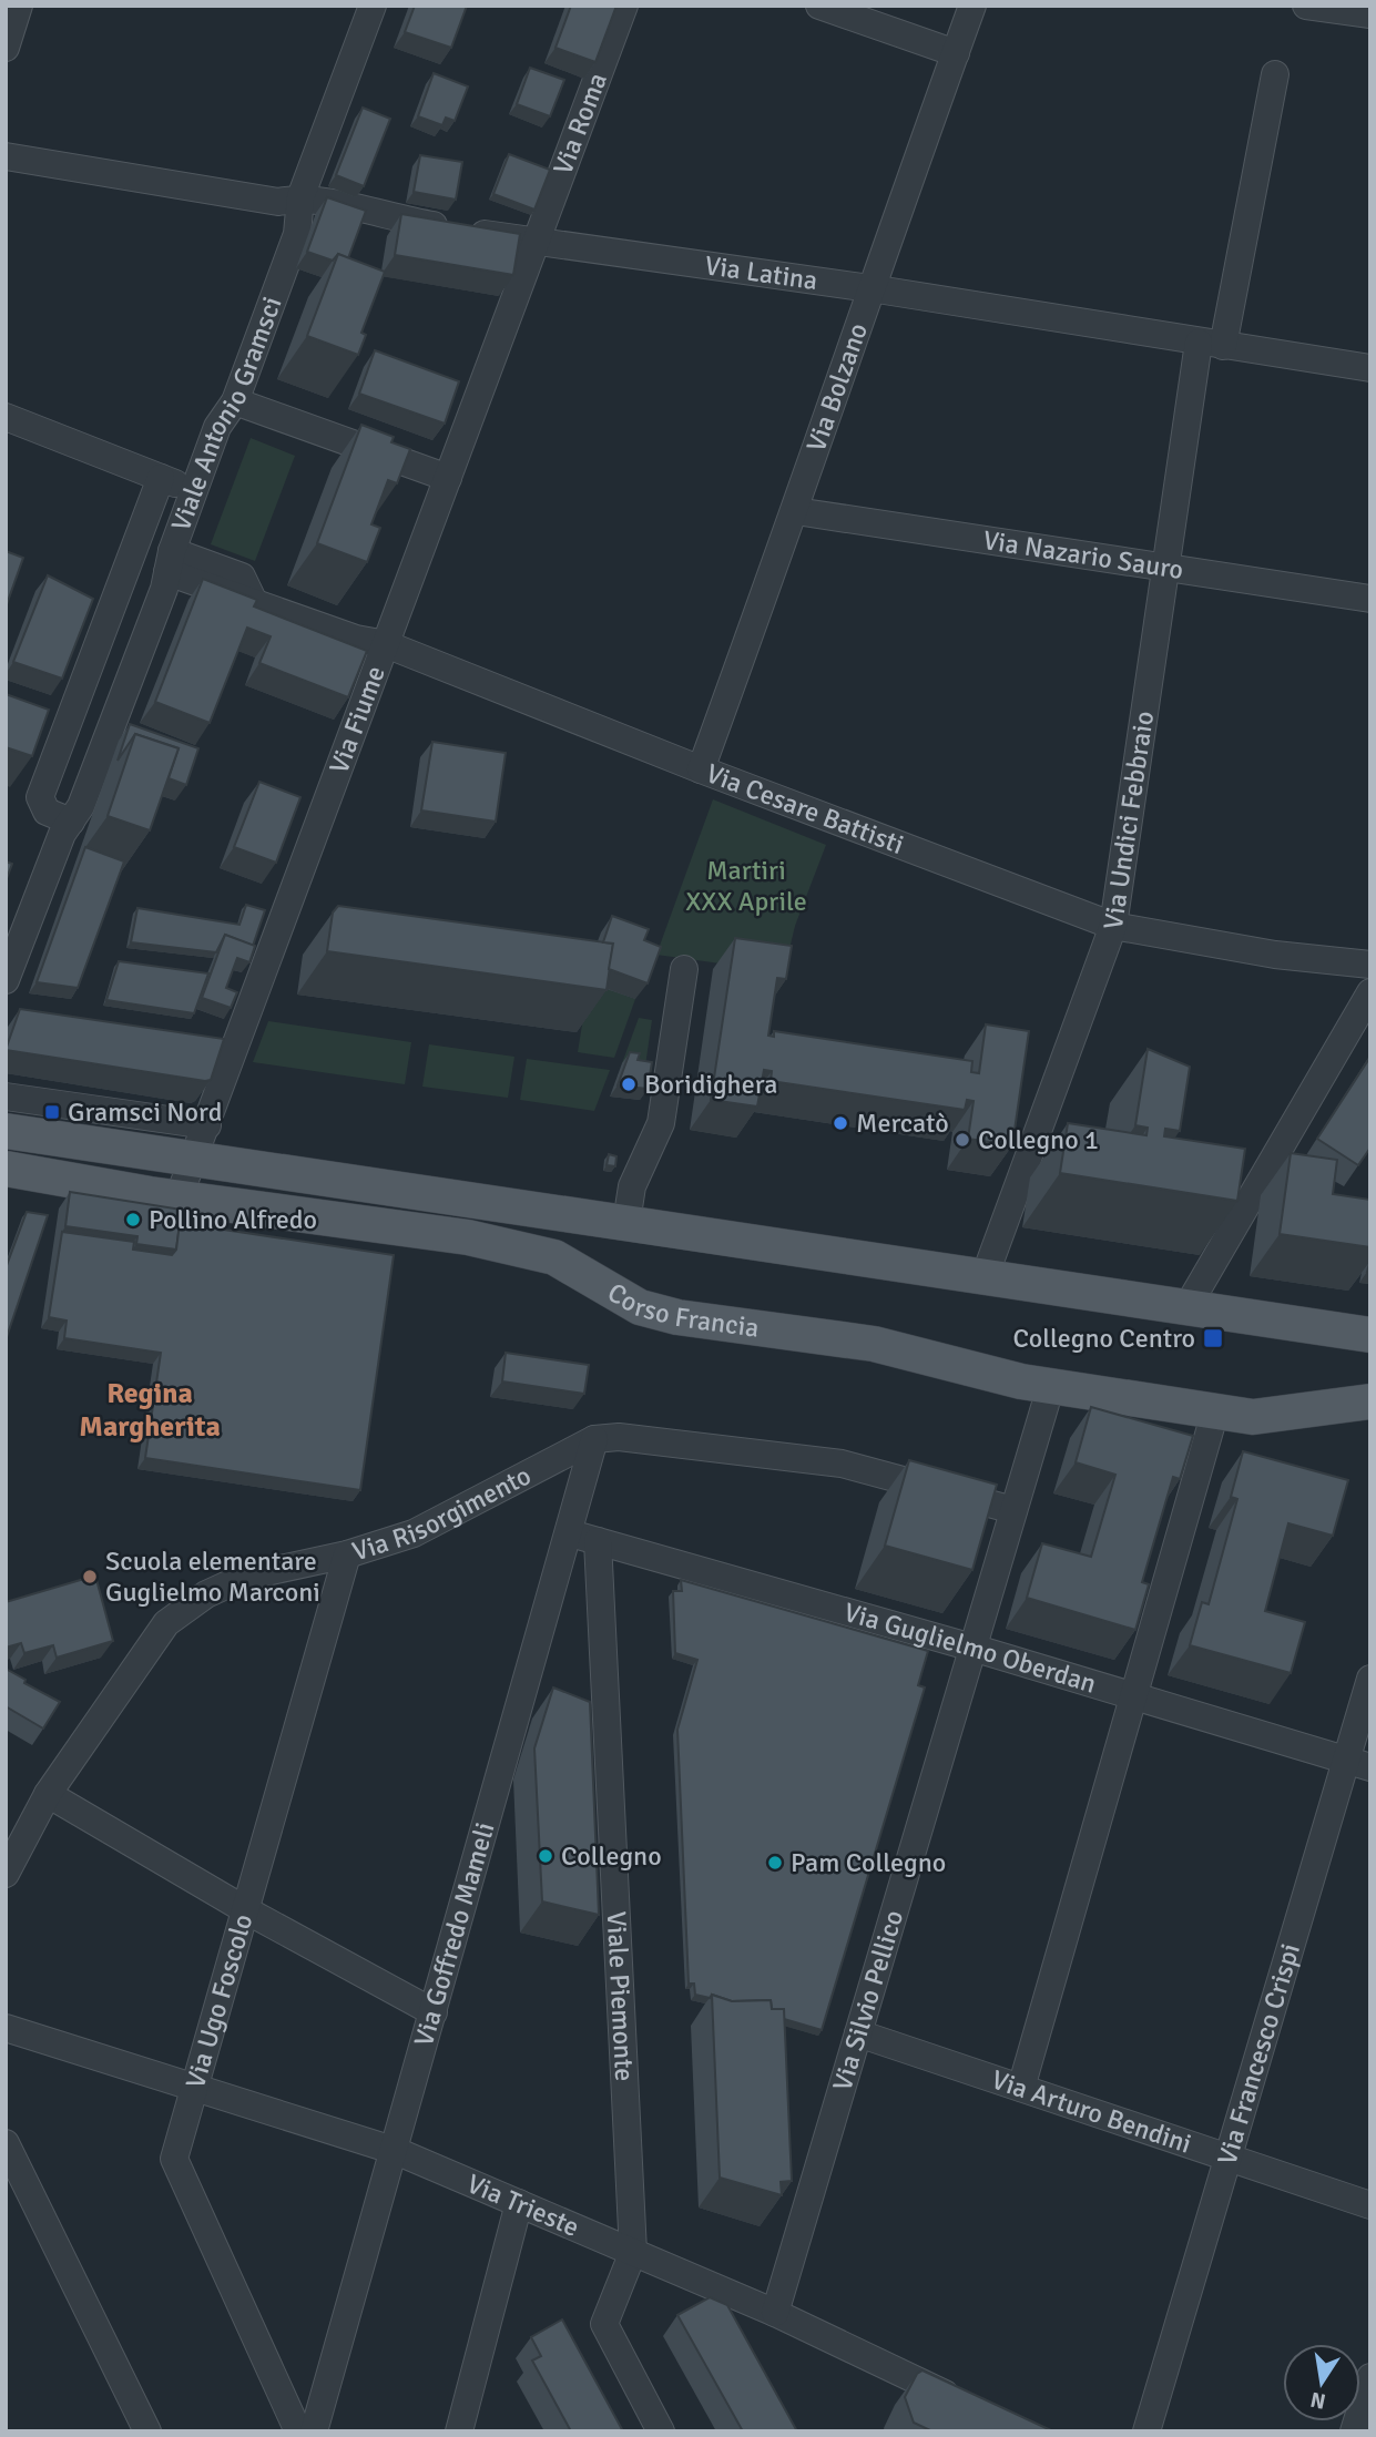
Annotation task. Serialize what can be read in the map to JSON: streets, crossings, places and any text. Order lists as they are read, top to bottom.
{
  "streets": {
    "main road": ["Corso Francia"],
    "street": [
      "Via Roma",
      "Via Latina",
      "Via Bolzano",
      "Viale Antonio Gramsci",
      "Via Nazario Sauro",
      "Via Fiume",
      "Via Cesare Battisti",
      "Via Undici Febbraio",
      "Via Risorgimento",
      "Via Guglielmo Oberdan",
      "Via Goffredo Mameli",
      "Viale Piemonte",
      "Via Ugo Foscolo",
      "Via Silvio Pellico",
      "Via Francesco Crispi",
      "Via Arturo Bendini",
      "Via Trieste"
    ]
  },
  "crossings": [
    ["Via Roma", "Via Latina"],
    ["Via Roma", "Via Fiume"],
    ["Via Latina", "Via Bolzano"],
    ["Via Latina", "Viale Antonio Gramsci"],
    ["Via Latina", "Via Fiume"],
    ["Via Latina", "Via Undici Febbraio"],
    ["Via Bolzano", "Via Nazario Sauro"],
    ["Via Bolzano", "Via Cesare Battisti"],
    ["Viale Antonio Gramsci", "Via Cesare Battisti"],
    ["Via Nazario Sauro", "Via Undici Febbraio"],
    ["Via Fiume", "Via Cesare Battisti"],
    ["Via Fiume", "Corso Francia"],
    ["Via Cesare Battisti", "Via Undici Febbraio"],
    ["Via Risorgimento", "Via Goffredo Mameli"],
    ["Via Risorgimento", "Via Ugo Foscolo"],
    ["Via Risorgimento", "Via Silvio Pellico"],
    ["Via Guglielmo Oberdan", "Via Goffredo Mameli"],
    ["Via Guglielmo Oberdan", "Viale Piemonte"],
    ["Via Guglielmo Oberdan", "Via Silvio Pellico"],
    ["Via Guglielmo Oberdan", "Via Francesco Crispi"],
    ["Via Goffredo Mameli", "Via Trieste"],
    ["Viale Piemonte", "Via Trieste"],
    ["Via Ugo Foscolo", "Via Trieste"],
    ["Via Silvio Pellico", "Via Arturo Bendini"],
    ["Via Silvio Pellico", "Via Trieste"],
    ["Via Francesco Crispi", "Via Arturo Bendini"]
  ],
  "districts": ["Regina Margherita"],
  "parks": ["Martiri XXX Aprile"],
  "places": {
    "other": [
      "Boridighera",
      "Mercatò",
      "Collegno 1",
      "Pollino Alfredo",
      "Scuola elementare Guglielmo Marconi",
      "Collegno",
      "Pam Collegno"
    ],
    "transit": ["Gramsci Nord", "Collegno Centro"]
  },
  "north": "bottom"
}
